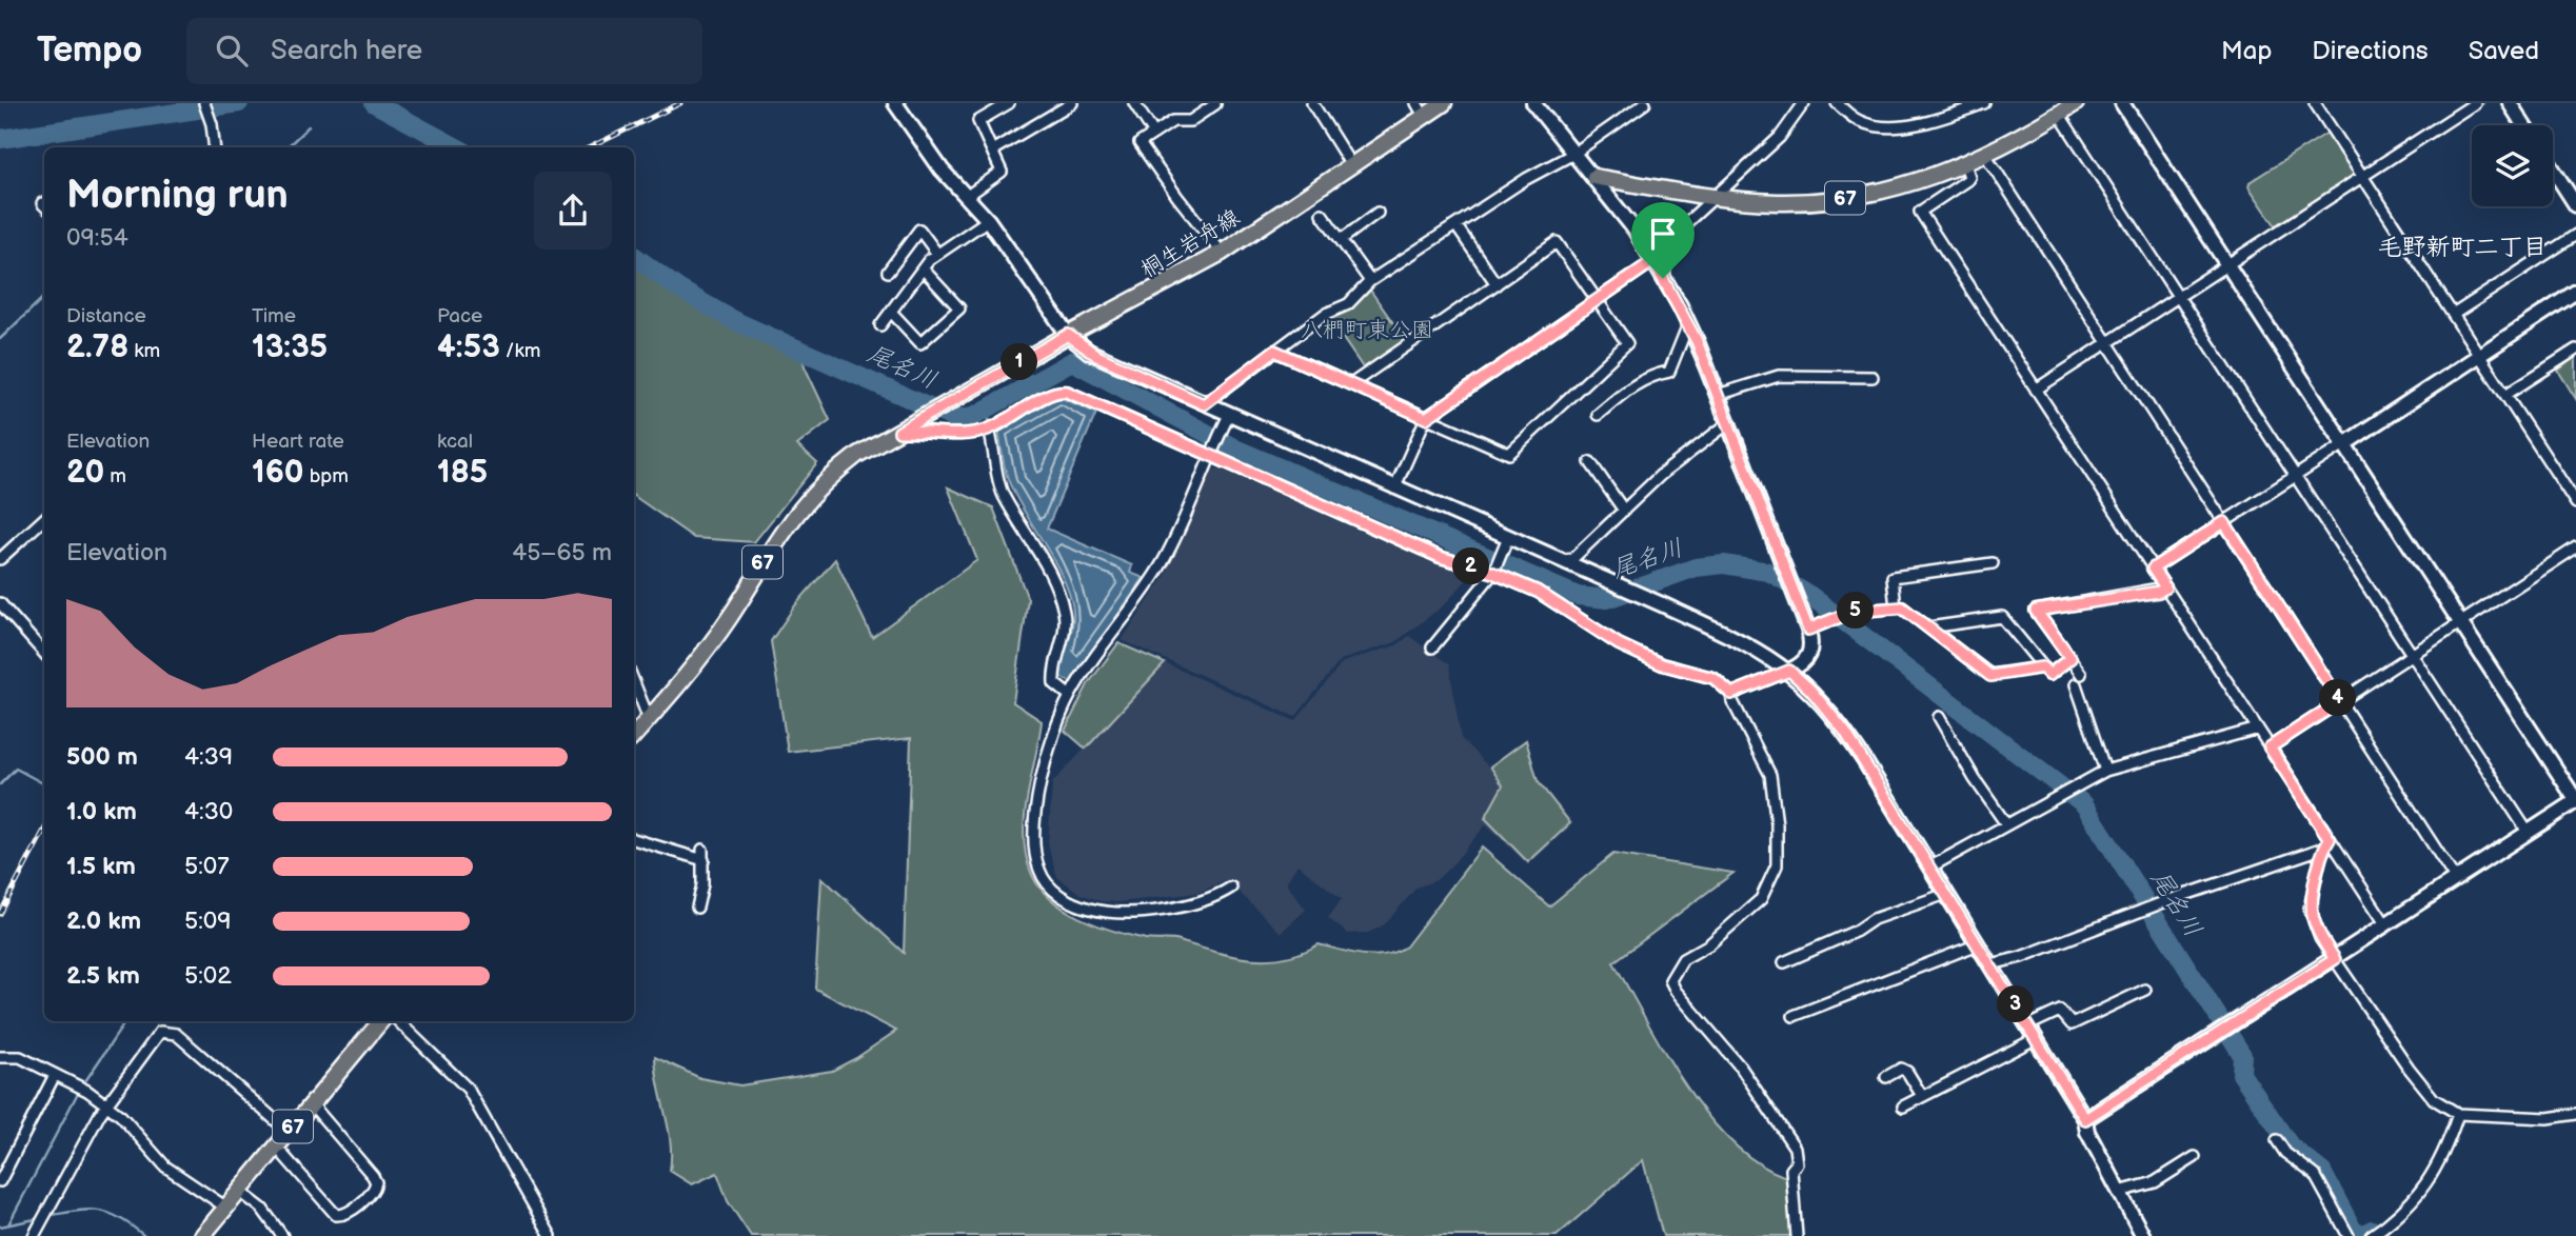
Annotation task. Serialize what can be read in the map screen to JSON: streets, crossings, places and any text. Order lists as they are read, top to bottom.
{
  "streets": {
    "main road": ["67", "桐生岩舟線"]
  },
  "crossings": [
    ["67", "桐生岩舟線"]
  ],
  "districts": ["毛野新町二丁目"],
  "water": ["尾名川"],
  "parks": ["八椚町東公園"],
  "page": {
    "header": "Tempo",
    "search": "Search here",
    "nav": ["Map", "Directions", "Saved"],
    "heading": ["Morning run", "09:54"],
    "stats": [
      ["Distance", "2.78 km"],
      ["Time", "13:35"],
      ["Pace", "4:53 /km"],
      ["Elevation", "20 m"],
      ["Heart rate", "160 bpm"],
      ["kcal", "185"]
    ],
    "pins": [
      "1",
      "2",
      "5",
      "4",
      "3"
    ],
    "chart": ["Elevation", "45–65 m"],
    "list": [
      {
        "name": "500 m",
        "note": "4:39"
      },
      {
        "name": "1.0 km",
        "note": "4:30"
      },
      {
        "name": "1.5 km",
        "note": "5:07"
      },
      {
        "name": "2.0 km",
        "note": "5:09"
      },
      {
        "name": "2.5 km",
        "note": "5:02"
      }
    ]
  }
}
